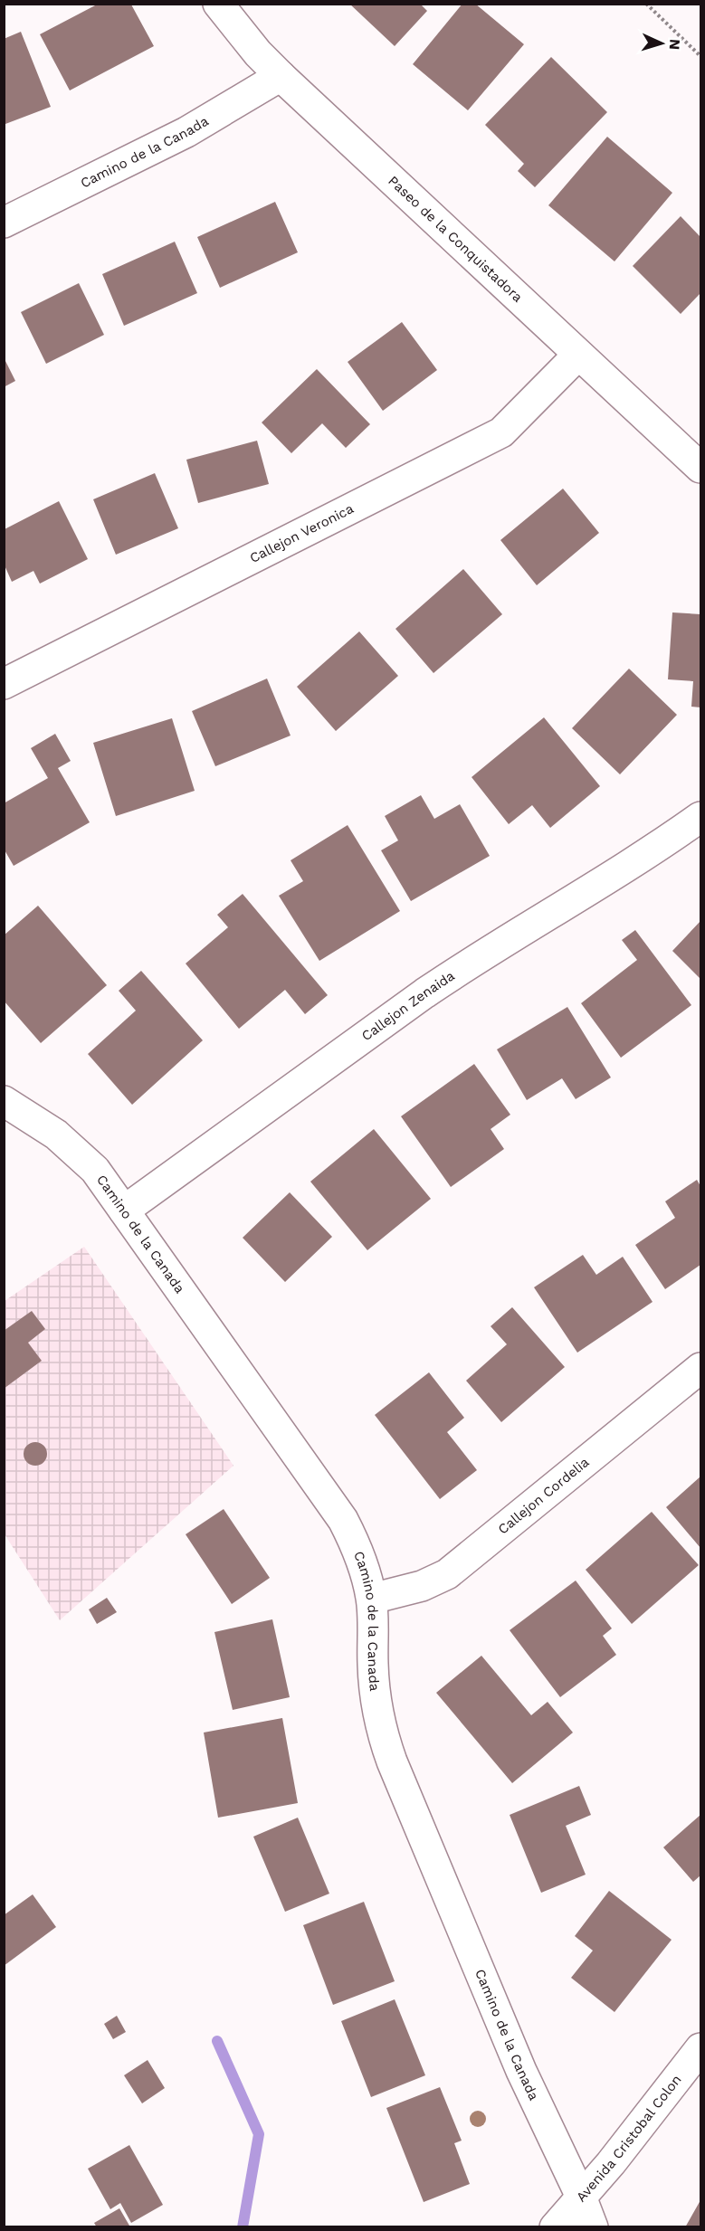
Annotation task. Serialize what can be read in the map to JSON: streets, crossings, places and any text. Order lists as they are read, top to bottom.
{
  "streets": {
    "street": [
      "Camino de la Canada",
      "Paseo de la Conquistadora",
      "Callejon Veronica",
      "Callejon Zenaida",
      "Callejon Cordelia",
      "Avenida Cristobal Colon"
    ]
  },
  "crossings": [
    ["Camino de la Canada", "Paseo de la Conquistadora"],
    ["Camino de la Canada", "Callejon Zenaida"],
    ["Camino de la Canada", "Callejon Cordelia"],
    ["Camino de la Canada", "Avenida Cristobal Colon"],
    ["Paseo de la Conquistadora", "Callejon Veronica"]
  ],
  "north": "right"
}
